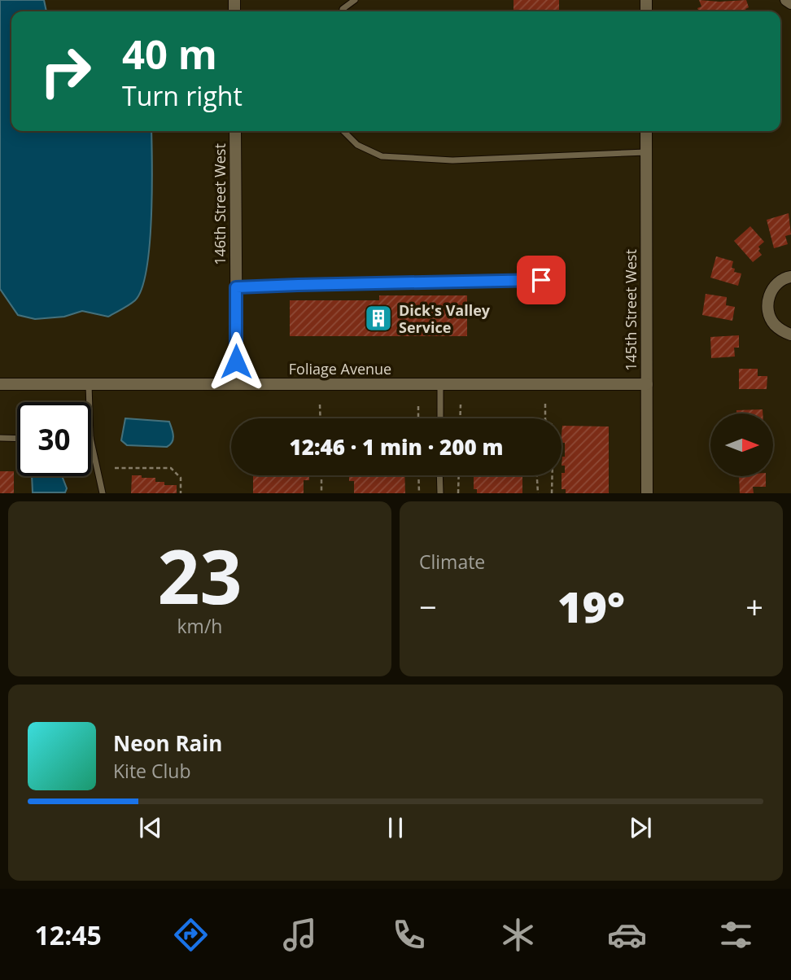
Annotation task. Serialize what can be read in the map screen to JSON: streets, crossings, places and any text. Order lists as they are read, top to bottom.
{
  "streets": {
    "street": ["146th Street West", "145th Street West", "Foliage Avenue"]
  },
  "crossings": [
    ["146th Street West", "Foliage Avenue"],
    ["145th Street West", "Foliage Avenue"]
  ],
  "places": {
    "building": ["Dick's Valley Service"]
  },
  "north": "right",
  "page": {
    "turn": ["40 m", "Turn right"],
    "limit": "30",
    "trip": "12:46 · 1 min · 200 m",
    "tile": [
      ["23", "km/h"],
      "Climate"
    ],
    "heat": ["−", "19°", "+"],
    "song": ["Neon Rain", "Kite Club"],
    "tabs": "12:45"
  }
}
